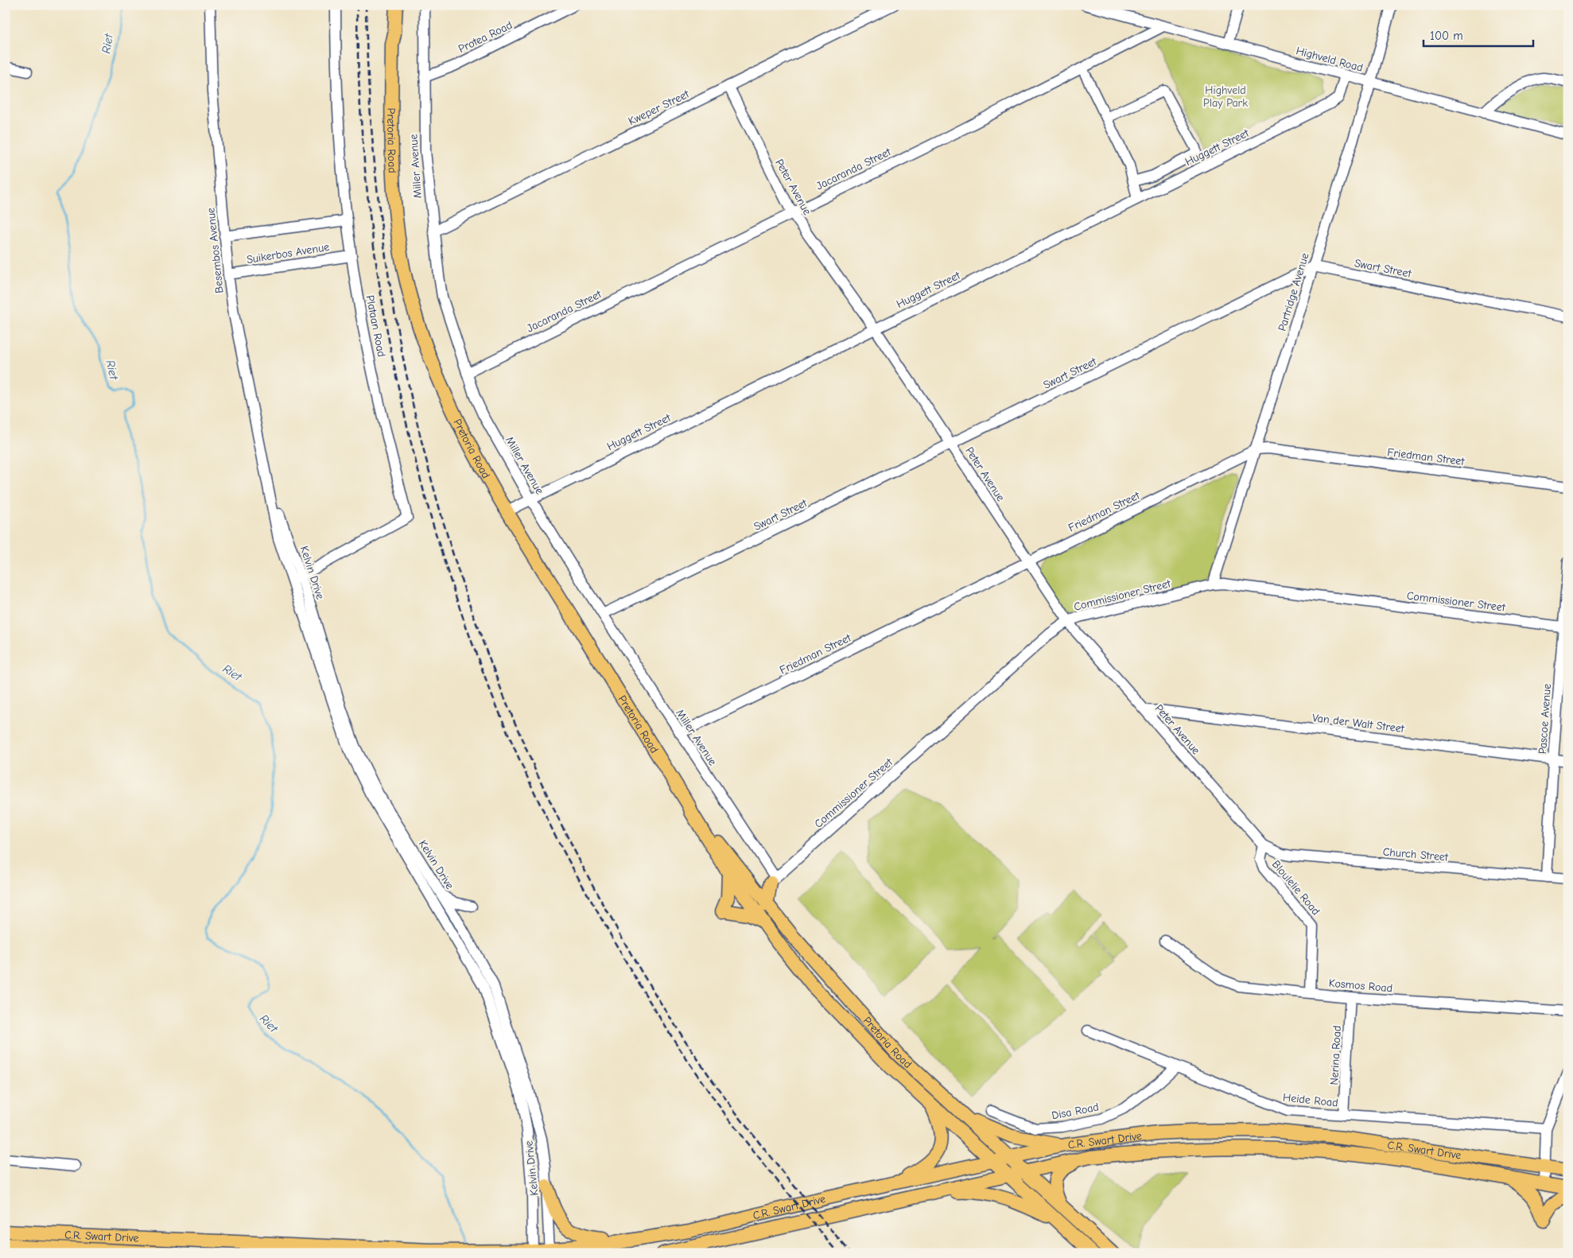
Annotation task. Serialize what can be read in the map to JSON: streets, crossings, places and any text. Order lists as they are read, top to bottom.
{
  "streets": {
    "main road": ["Pretoria Road", "C.R. Swart Drive"],
    "street": [
      "Protea Road",
      "Highveld Road",
      "Kweper Street",
      "Huggett Street",
      "Miller Avenue",
      "Jacaranda Street",
      "Peter Avenue",
      "Besembos Avenue",
      "Suikerbos Avenue",
      "Swart Street",
      "Partridge Avenue",
      "Plataan Road",
      "Friedman Street",
      "Kelvin Drive",
      "Commissioner Street",
      "Pascoe Avenue",
      "Van der Walt Street",
      "Church Street",
      "Bloulelie Road",
      "Kosmos Road",
      "Nerina Road",
      "Heide Road",
      "Disa Road"
    ]
  },
  "crossings": [
    ["Protea Road", "Miller Avenue"],
    ["Highveld Road", "Huggett Street"],
    ["Highveld Road", "Jacaranda Street"],
    ["Highveld Road", "Partridge Avenue"],
    ["Kweper Street", "Miller Avenue"],
    ["Kweper Street", "Peter Avenue"],
    ["Pretoria Road", "Huggett Street"],
    ["Pretoria Road", "Commissioner Street"],
    ["Pretoria Road", "C.R. Swart Drive"],
    ["Huggett Street", "Miller Avenue"],
    ["Huggett Street", "Peter Avenue"],
    ["Miller Avenue", "Jacaranda Street"],
    ["Miller Avenue", "Swart Street"],
    ["Miller Avenue", "Friedman Street"],
    ["Miller Avenue", "Commissioner Street"],
    ["Jacaranda Street", "Peter Avenue"],
    ["Peter Avenue", "Swart Street"],
    ["Peter Avenue", "Friedman Street"],
    ["Peter Avenue", "Commissioner Street"],
    ["Peter Avenue", "Van der Walt Street"],
    ["Peter Avenue", "Church Street"],
    ["Peter Avenue", "Bloulelie Road"],
    ["Besembos Avenue", "Suikerbos Avenue"],
    ["Besembos Avenue", "Kelvin Drive"],
    ["Suikerbos Avenue", "Plataan Road"],
    ["Swart Street", "Partridge Avenue"],
    ["Partridge Avenue", "Friedman Street"],
    ["Partridge Avenue", "Commissioner Street"],
    ["Plataan Road", "Kelvin Drive"],
    ["Kelvin Drive", "C.R. Swart Drive"],
    ["Commissioner Street", "Pascoe Avenue"],
    ["Pascoe Avenue", "Van der Walt Street"],
    ["Pascoe Avenue", "Church Street"],
    ["Church Street", "Bloulelie Road"],
    ["Bloulelie Road", "Kosmos Road"],
    ["Kosmos Road", "Nerina Road"],
    ["Nerina Road", "Heide Road"],
    ["Heide Road", "Disa Road"]
  ],
  "water": ["Riet"],
  "parks": ["Highveld Play Park"],
  "scale_bar": "100 m"
}
